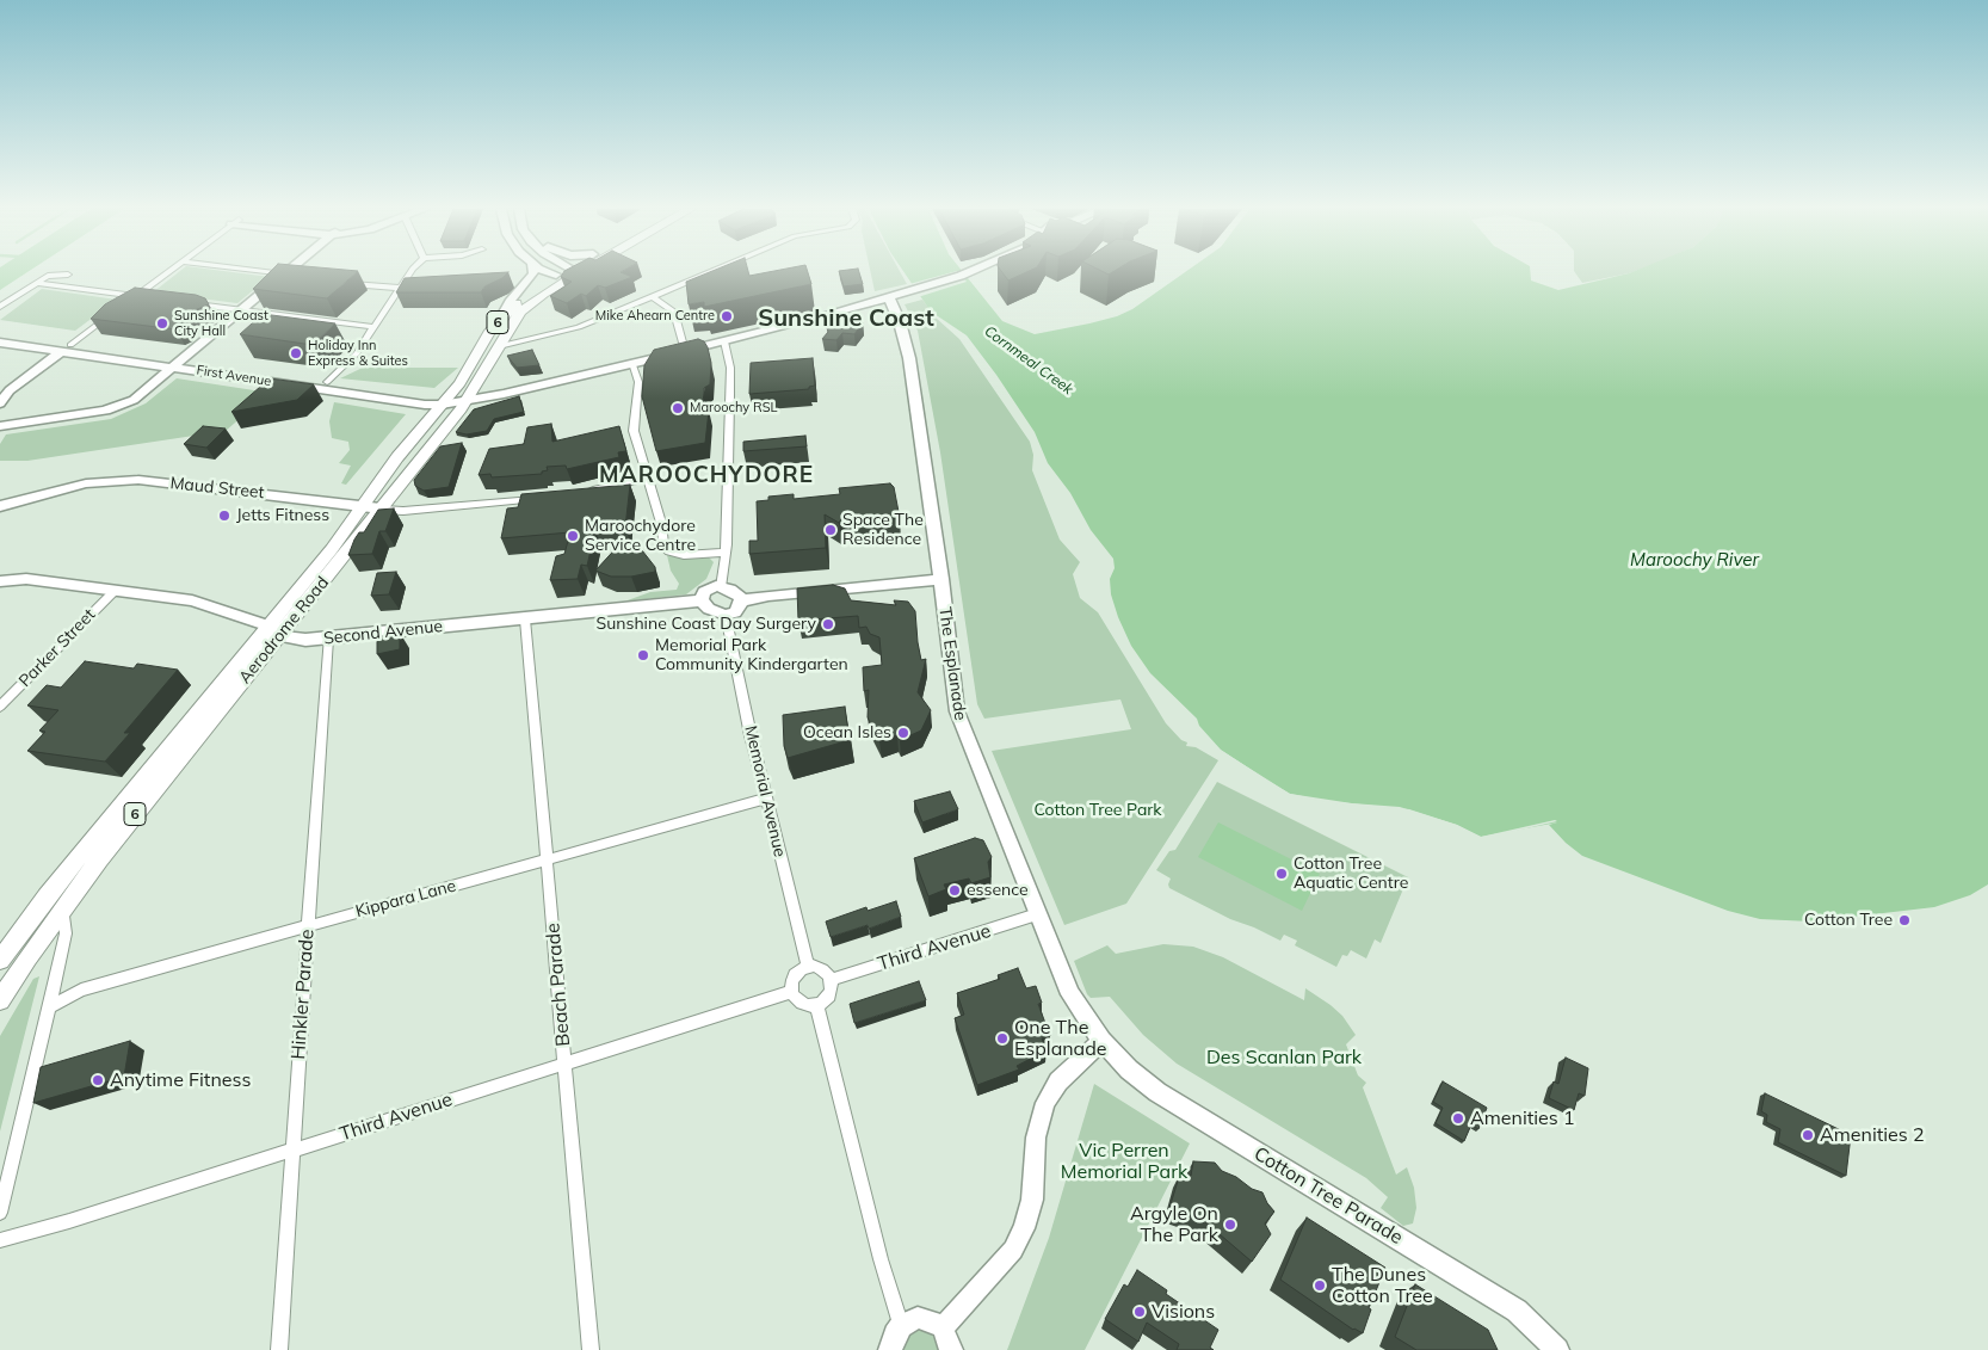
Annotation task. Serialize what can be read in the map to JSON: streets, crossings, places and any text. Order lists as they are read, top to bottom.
{
  "streets": {
    "main road": ["6", "Aerodrome Road"],
    "street": [
      "First Avenue",
      "Maud Street",
      "Second Avenue",
      "Parker Street",
      "The Esplanade",
      "Memorial Avenue",
      "Kippara Lane",
      "Third Avenue",
      "Beach Parade",
      "Hinkler Parade",
      "Cotton Tree Parade"
    ]
  },
  "crossings": [
    ["First Avenue", "Aerodrome Road"],
    ["First Avenue", "The Esplanade"],
    ["Maud Street", "Aerodrome Road"],
    ["Aerodrome Road", "Second Avenue"],
    ["Second Avenue", "Parker Street"],
    ["Second Avenue", "Memorial Avenue"],
    ["Second Avenue", "Beach Parade"],
    ["Second Avenue", "Hinkler Parade"],
    ["The Esplanade", "Third Avenue"],
    ["The Esplanade", "Cotton Tree Parade"],
    ["Memorial Avenue", "Kippara Lane"],
    ["Memorial Avenue", "Third Avenue"],
    ["Kippara Lane", "Beach Parade"],
    ["Kippara Lane", "Hinkler Parade"],
    ["Third Avenue", "Beach Parade"],
    ["Third Avenue", "Hinkler Parade"]
  ],
  "districts": ["Sunshine Coast", "MAROOCHYDORE"],
  "water": ["Cornmeal Creek", "Maroochy River"],
  "parks": ["Cotton Tree Park", "Des Scanlan Park", "Vic Perren Memorial Park"],
  "places": [
    "Mike Ahearn Centre",
    "Sunshine Coast City Hall",
    "Holiday Inn Express & Suites",
    "Maroochy RSL",
    "Jetts Fitness",
    "Space The Residence",
    "Maroochydore Service Centre",
    "Sunshine Coast Day Surgery",
    "Memorial Park Community Kindergarten",
    "Ocean Isles",
    "Cotton Tree Aquatic Centre",
    "essence",
    "Cotton Tree",
    "One The Esplanade",
    "Anytime Fitness",
    "Amenities 1",
    "Amenities 2",
    "Argyle On The Park",
    "The Dunes Cotton Tree",
    "Visions"
  ]
}
